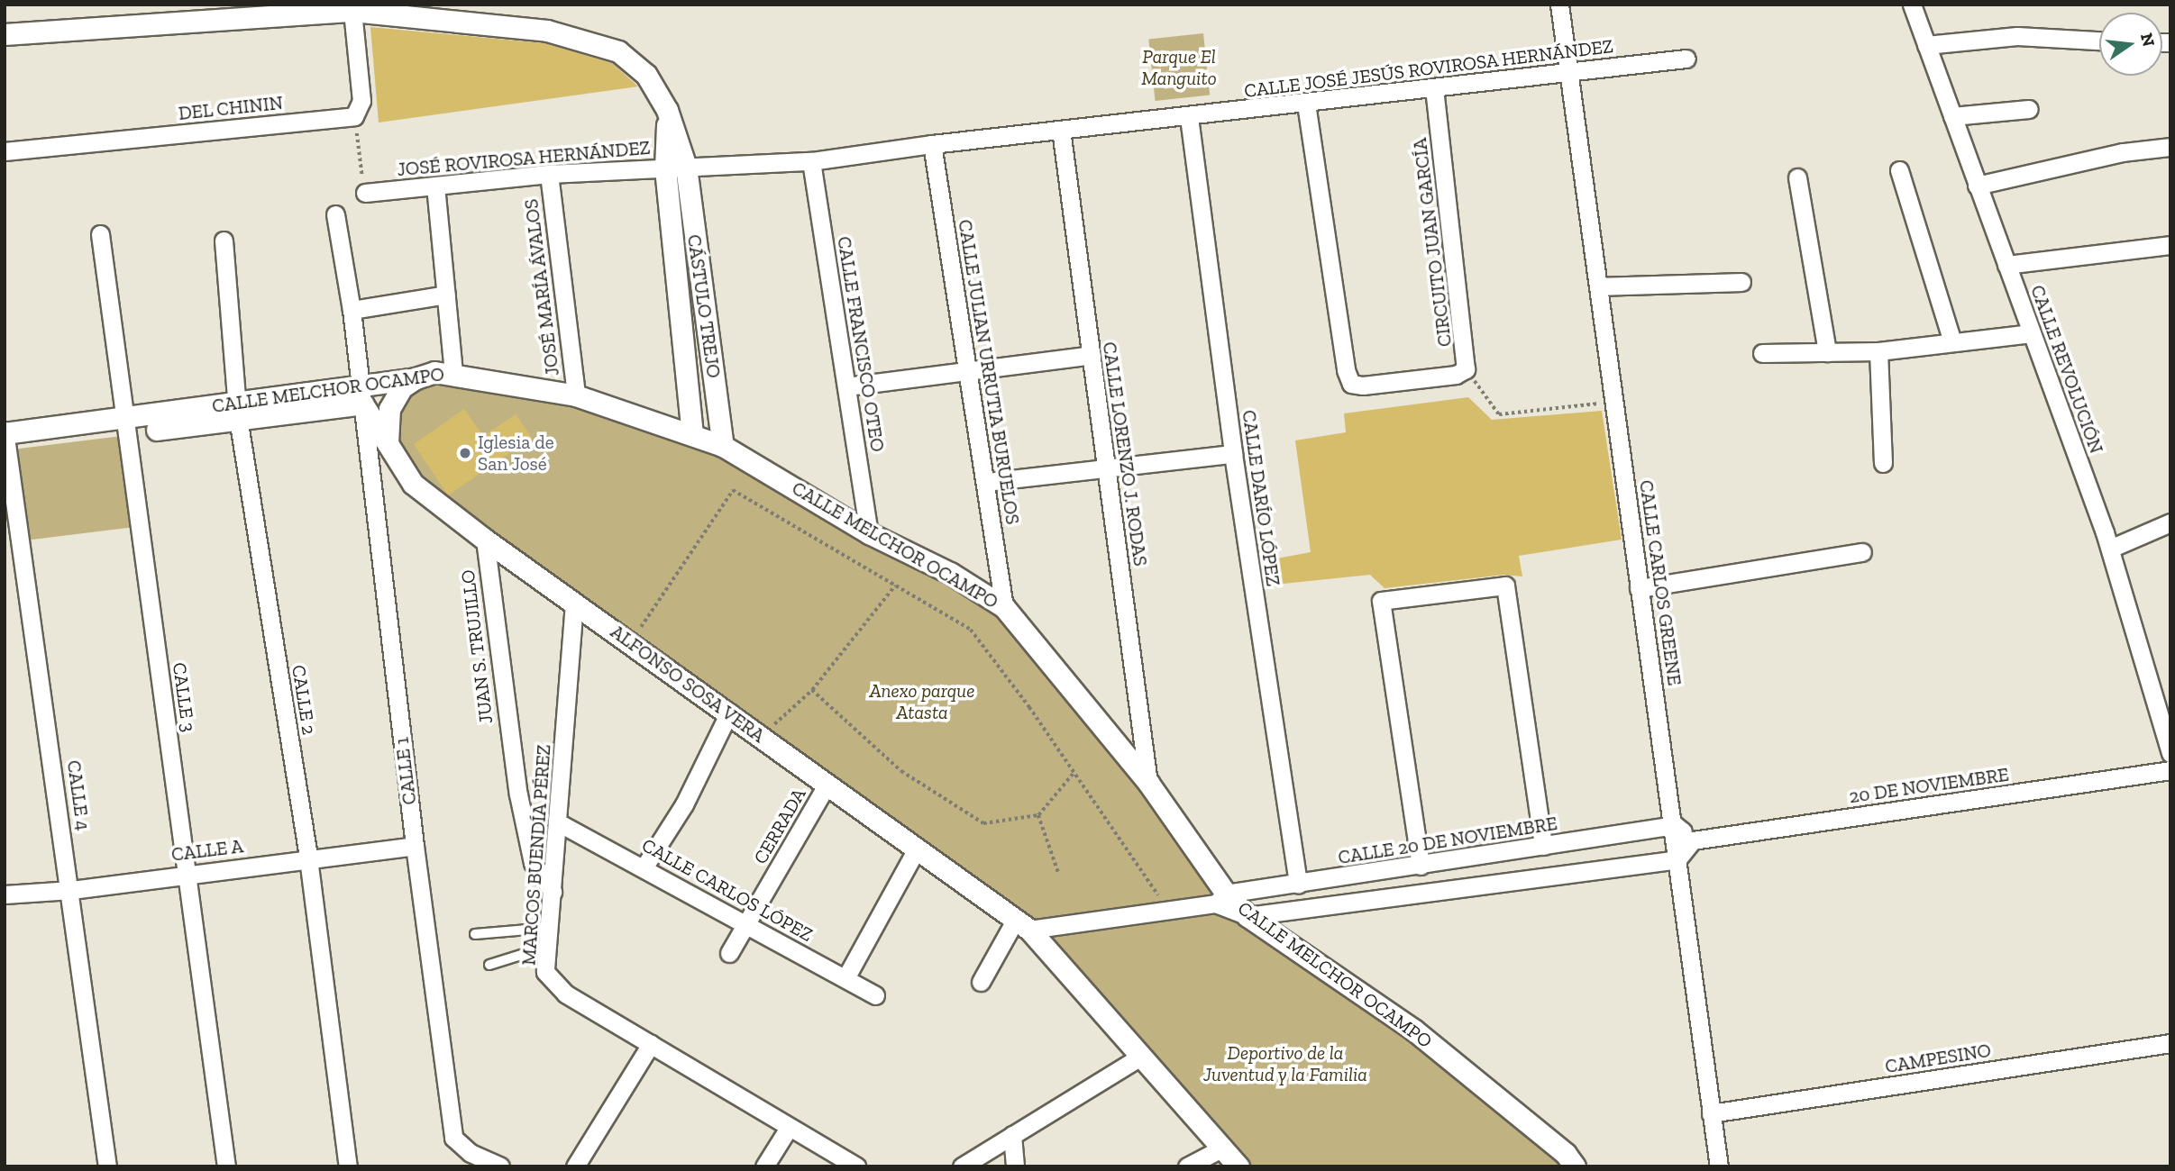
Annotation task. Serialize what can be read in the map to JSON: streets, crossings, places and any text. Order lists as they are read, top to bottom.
{
  "streets": {
    "street": [
      "CALLE JOSÉ JESÚS ROVIROSA HERNÁNDEZ",
      "DEL CHININ",
      "JOSÉ ROVIROSA HERNÁNDEZ",
      "CIRCUITO JUAN GARCÍA",
      "JOSÉ MARÍA ÁVALOS",
      "CÁSTULO TREJO",
      "CALLE FRANCISCO OTEO",
      "CALLE REVOLUCIÓN",
      "CALLE JULIAN URRUTIA BURUELOS",
      "CALLE MELCHOR OCAMPO",
      "CALLE LORENZO J. RODAS",
      "CALLE DARÍO LÓPEZ",
      "CALLE CARLOS GREENE",
      "JUAN S. TRUJILLO",
      "ALFONSO SOSA VERA",
      "CALLE 3",
      "CALLE 2",
      "CALLE 1",
      "20 DE NOVIEMBRE",
      "CALLE 4",
      "CERRADA",
      "CALLE 20 DE NOVIEMBRE",
      "CALLE A",
      "MARCOS BUENDÍA PÉREZ",
      "CALLE CARLOS LÓPEZ",
      "CAMPESINO"
    ]
  },
  "crossings": [
    ["CALLE JOSÉ JESÚS ROVIROSA HERNÁNDEZ", "JOSÉ ROVIROSA HERNÁNDEZ"],
    ["CALLE JOSÉ JESÚS ROVIROSA HERNÁNDEZ", "CIRCUITO JUAN GARCÍA"],
    ["CALLE JOSÉ JESÚS ROVIROSA HERNÁNDEZ", "CÁSTULO TREJO"],
    ["CALLE JOSÉ JESÚS ROVIROSA HERNÁNDEZ", "CALLE FRANCISCO OTEO"],
    ["CALLE JOSÉ JESÚS ROVIROSA HERNÁNDEZ", "CALLE JULIAN URRUTIA BURUELOS"],
    ["CALLE JOSÉ JESÚS ROVIROSA HERNÁNDEZ", "CALLE LORENZO J. RODAS"],
    ["CALLE JOSÉ JESÚS ROVIROSA HERNÁNDEZ", "CALLE DARÍO LÓPEZ"],
    ["CALLE JOSÉ JESÚS ROVIROSA HERNÁNDEZ", "CALLE CARLOS GREENE"],
    ["JOSÉ ROVIROSA HERNÁNDEZ", "JOSÉ MARÍA ÁVALOS"],
    ["JOSÉ ROVIROSA HERNÁNDEZ", "CÁSTULO TREJO"],
    ["JOSÉ MARÍA ÁVALOS", "CALLE MELCHOR OCAMPO"],
    ["CÁSTULO TREJO", "CALLE MELCHOR OCAMPO"],
    ["CALLE FRANCISCO OTEO", "CALLE MELCHOR OCAMPO"],
    ["CALLE JULIAN URRUTIA BURUELOS", "CALLE MELCHOR OCAMPO"],
    ["CALLE MELCHOR OCAMPO", "CALLE LORENZO J. RODAS"],
    ["CALLE MELCHOR OCAMPO", "ALFONSO SOSA VERA"],
    ["CALLE MELCHOR OCAMPO", "CALLE 3"],
    ["CALLE MELCHOR OCAMPO", "CALLE 2"],
    ["CALLE MELCHOR OCAMPO", "CALLE 1"],
    ["CALLE MELCHOR OCAMPO", "CALLE 4"],
    ["CALLE MELCHOR OCAMPO", "CALLE 20 DE NOVIEMBRE"],
    ["CALLE DARÍO LÓPEZ", "CALLE 20 DE NOVIEMBRE"],
    ["CALLE CARLOS GREENE", "CALLE 20 DE NOVIEMBRE"],
    ["CALLE CARLOS GREENE", "CAMPESINO"],
    ["JUAN S. TRUJILLO", "ALFONSO SOSA VERA"],
    ["JUAN S. TRUJILLO", "MARCOS BUENDÍA PÉREZ"],
    ["ALFONSO SOSA VERA", "CALLE 1"],
    ["ALFONSO SOSA VERA", "CERRADA"],
    ["ALFONSO SOSA VERA", "MARCOS BUENDÍA PÉREZ"],
    ["CALLE 3", "CALLE A"],
    ["CALLE 2", "CALLE A"],
    ["CALLE 1", "CALLE A"],
    ["CALLE 4", "CALLE A"],
    ["CERRADA", "CALLE CARLOS LÓPEZ"],
    ["MARCOS BUENDÍA PÉREZ", "CALLE CARLOS LÓPEZ"]
  ],
  "parks": ["Parque El Manguito", "Anexo parque Atasta", "Deportivo de la Juventud y la Familia"],
  "places": ["Iglesia de San José"],
  "north": "right"
}
